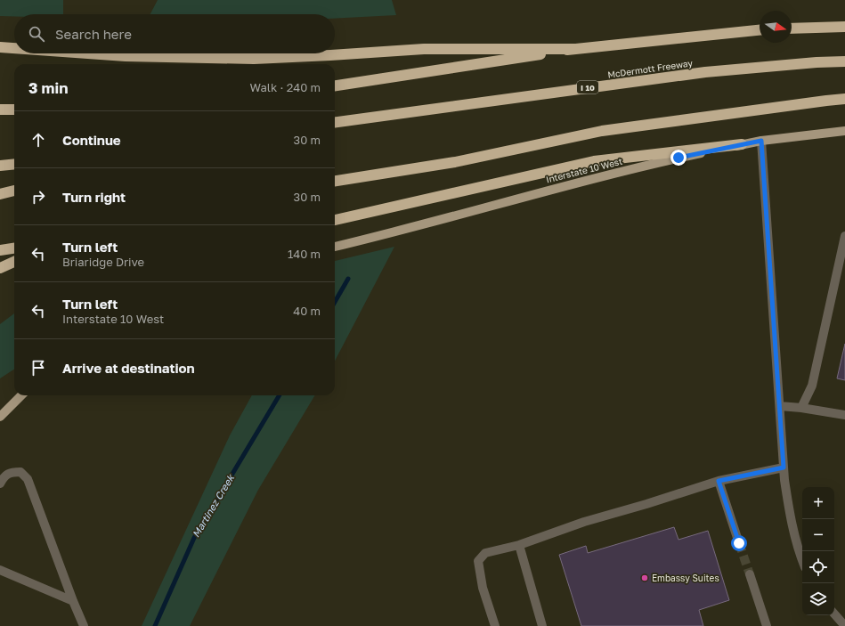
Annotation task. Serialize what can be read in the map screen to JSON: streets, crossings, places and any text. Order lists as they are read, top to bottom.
{
  "streets": {
    "highway": ["McDermott Freeway", "I 10"],
    "main road": ["Interstate 10 West"]
  },
  "water": ["Martinez Creek"],
  "places": ["Embassy Suites"],
  "north": "right",
  "page": {
    "search": "Search here",
    "heading": ["3 min", "Walk · 240 m"],
    "list": [
      ["Continue", "30 m"],
      ["Turn right", "30 m"],
      ["Turn left", "Briaridge Drive", "140 m"],
      ["Turn left", "Interstate 10 West", "40 m"],
      "Arrive at destination"
    ],
    "map_buttons": ["+", "−"]
  }
}
